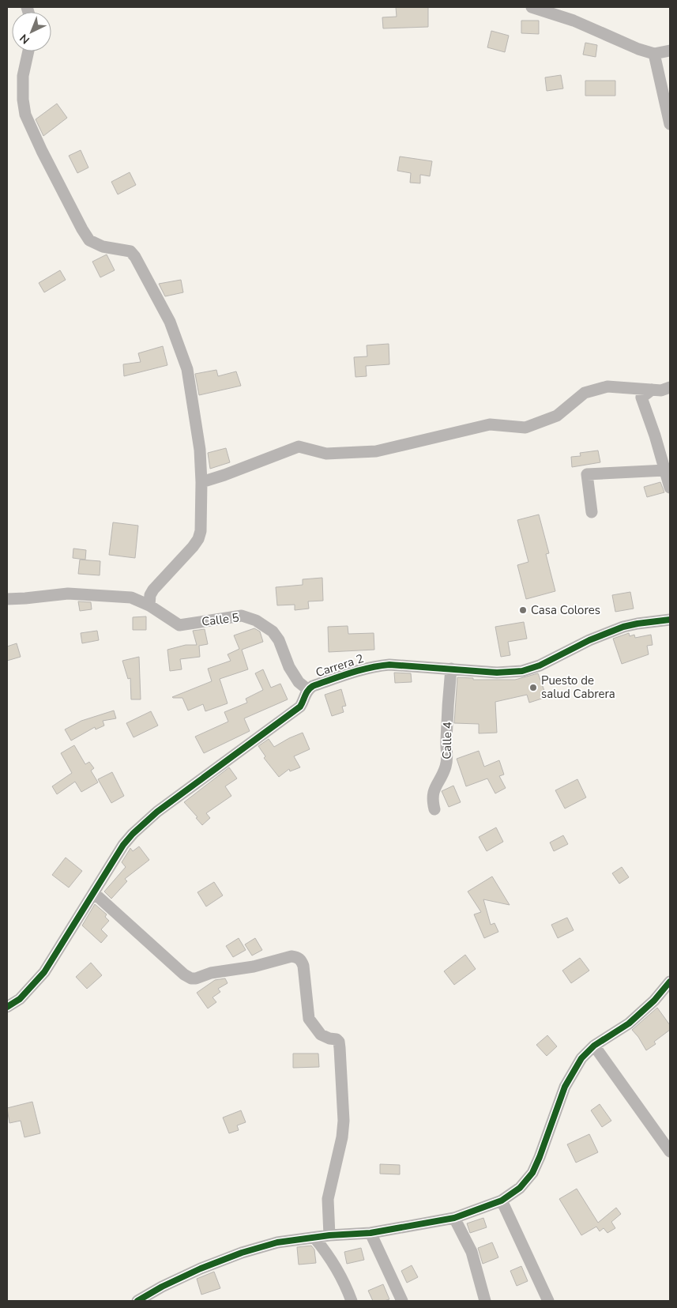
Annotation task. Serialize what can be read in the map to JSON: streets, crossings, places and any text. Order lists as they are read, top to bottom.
{
  "streets": {
    "street": ["Calle 5", "Carrera 2", "Calle 4"]
  },
  "crossings": [
    ["Calle 5", "Carrera 2"],
    ["Carrera 2", "Calle 4"]
  ],
  "places": ["Casa Colores", "Puesto de salud Cabrera"],
  "north": "bottom left"
}
